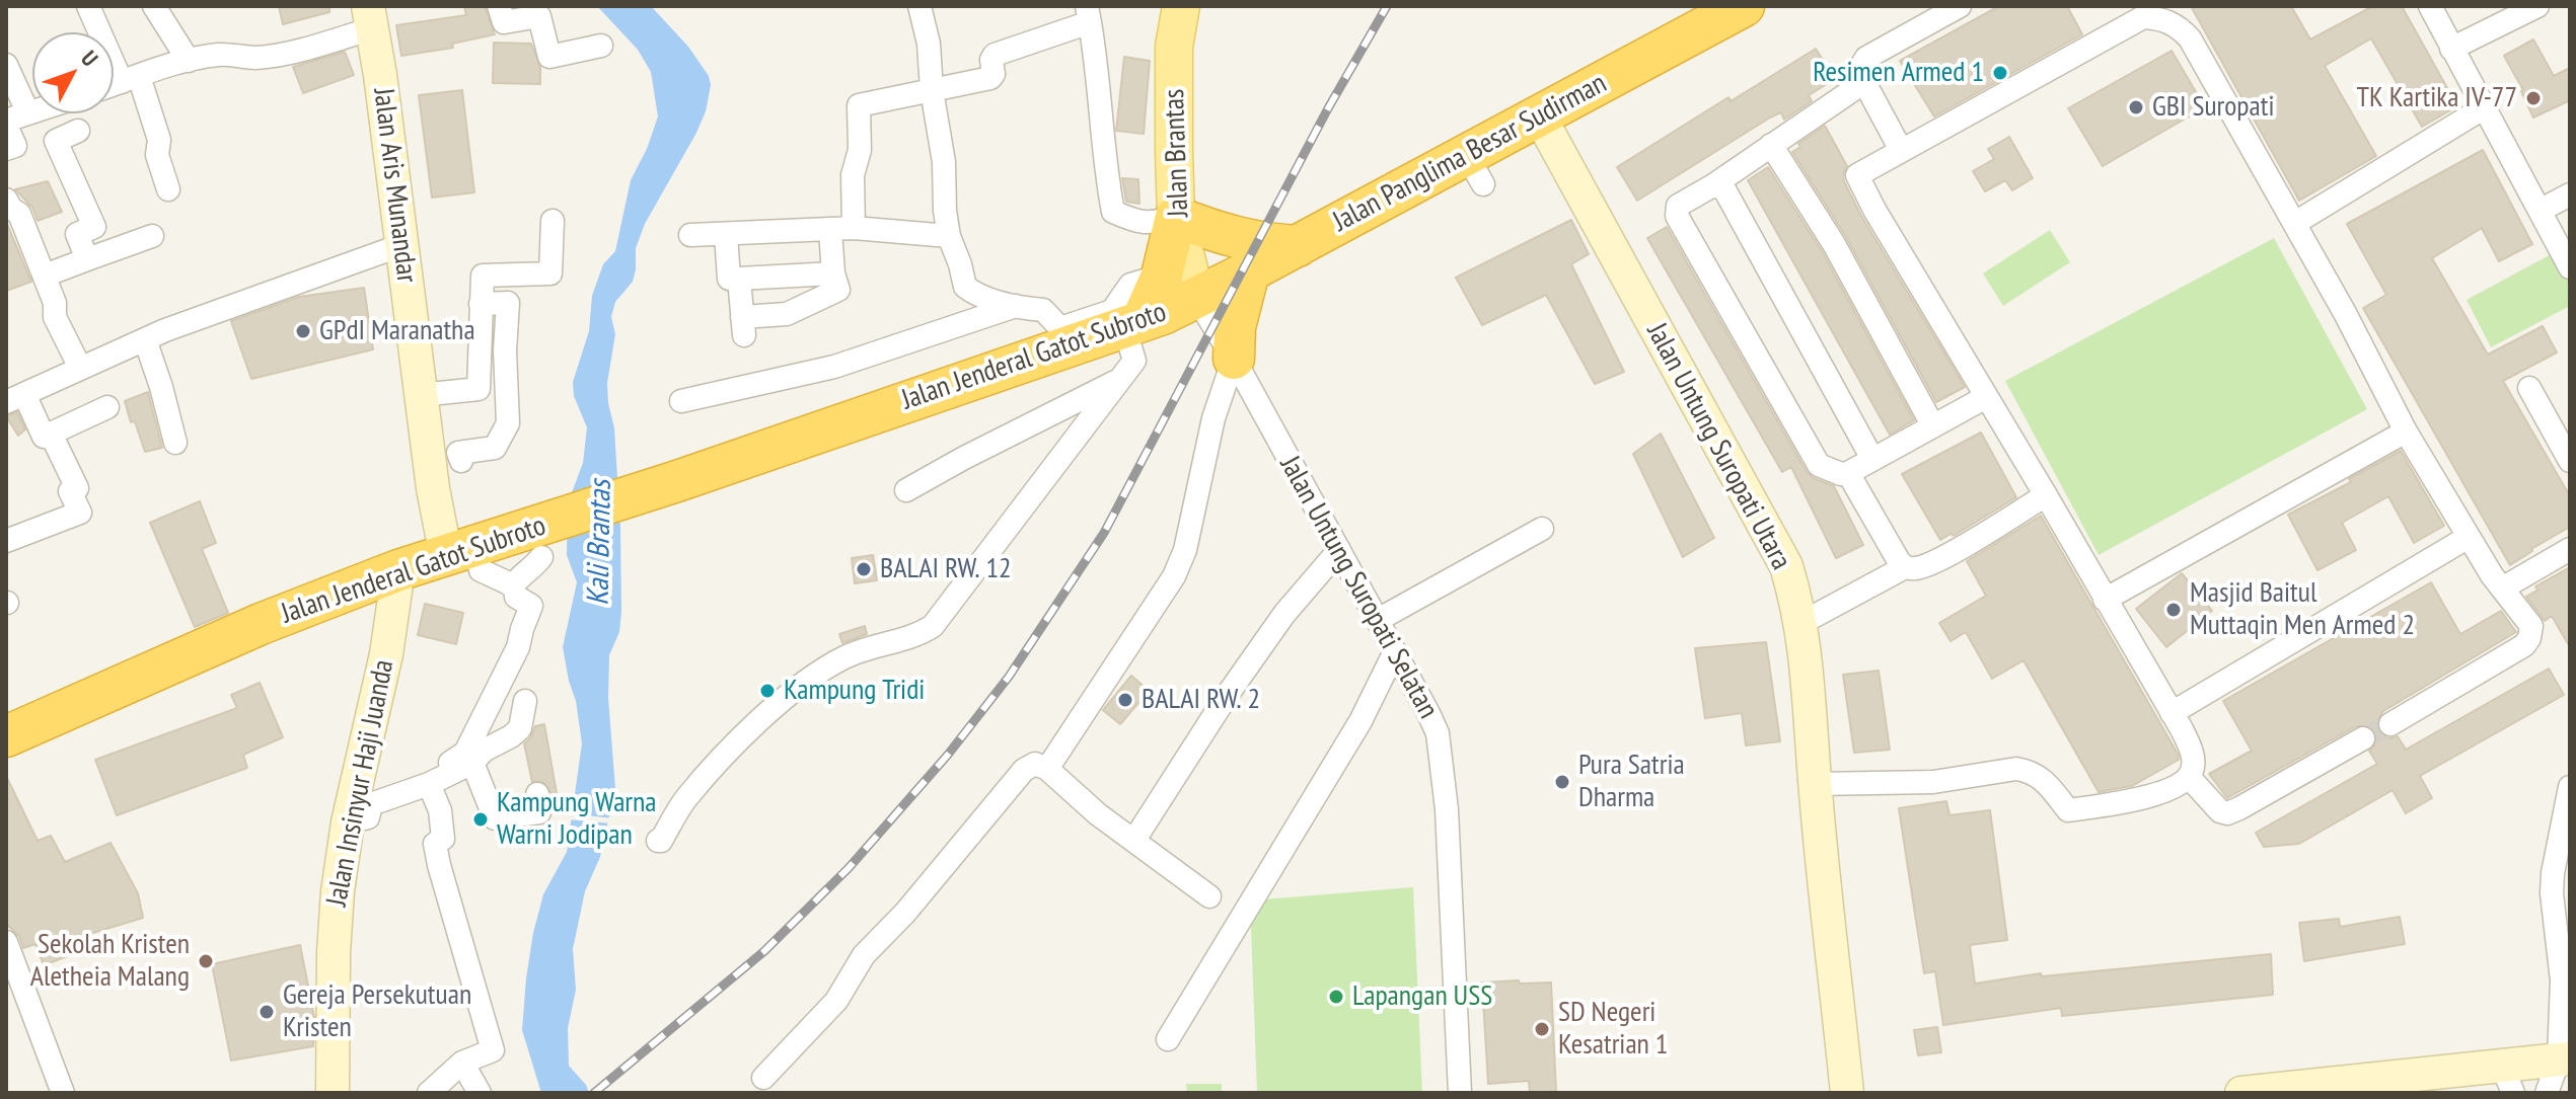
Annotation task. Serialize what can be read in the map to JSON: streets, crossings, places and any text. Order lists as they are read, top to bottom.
{
  "streets": {
    "highway": ["Jalan Panglima Besar Sudirman", "Jalan Jenderal Gatot Subroto"],
    "main road": ["Jalan Brantas"],
    "street": [
      "Jalan Aris Munandar",
      "Jalan Untung Suropati Utara",
      "Jalan Untung Suropati Selatan",
      "Jalan Insinyur Haji Juanda"
    ]
  },
  "crossings": [
    ["Jalan Panglima Besar Sudirman", "Jalan Jenderal Gatot Subroto"],
    ["Jalan Panglima Besar Sudirman", "Jalan Untung Suropati Utara"],
    ["Jalan Aris Munandar", "Jalan Jenderal Gatot Subroto"],
    ["Jalan Jenderal Gatot Subroto", "Jalan Insinyur Haji Juanda"]
  ],
  "water": ["Kali Brantas"],
  "places": [
    "Resimen Armed 1",
    "TK Kartika IV-77",
    "GBI Suropati",
    "GPdI Maranatha",
    "BALAI RW. 12",
    "Masjid Baitul Muttaqin Men Armed 2",
    "Kampung Tridi",
    "BALAI RW. 2",
    "Pura Satria Dharma",
    "Kampung Warna Warni Jodipan",
    "Sekolah Kristen Aletheia Malang",
    "Lapangan USS",
    "Gereja Persekutuan Kristen",
    "SD Negeri Kesatrian 1"
  ],
  "north": "top right"
}
